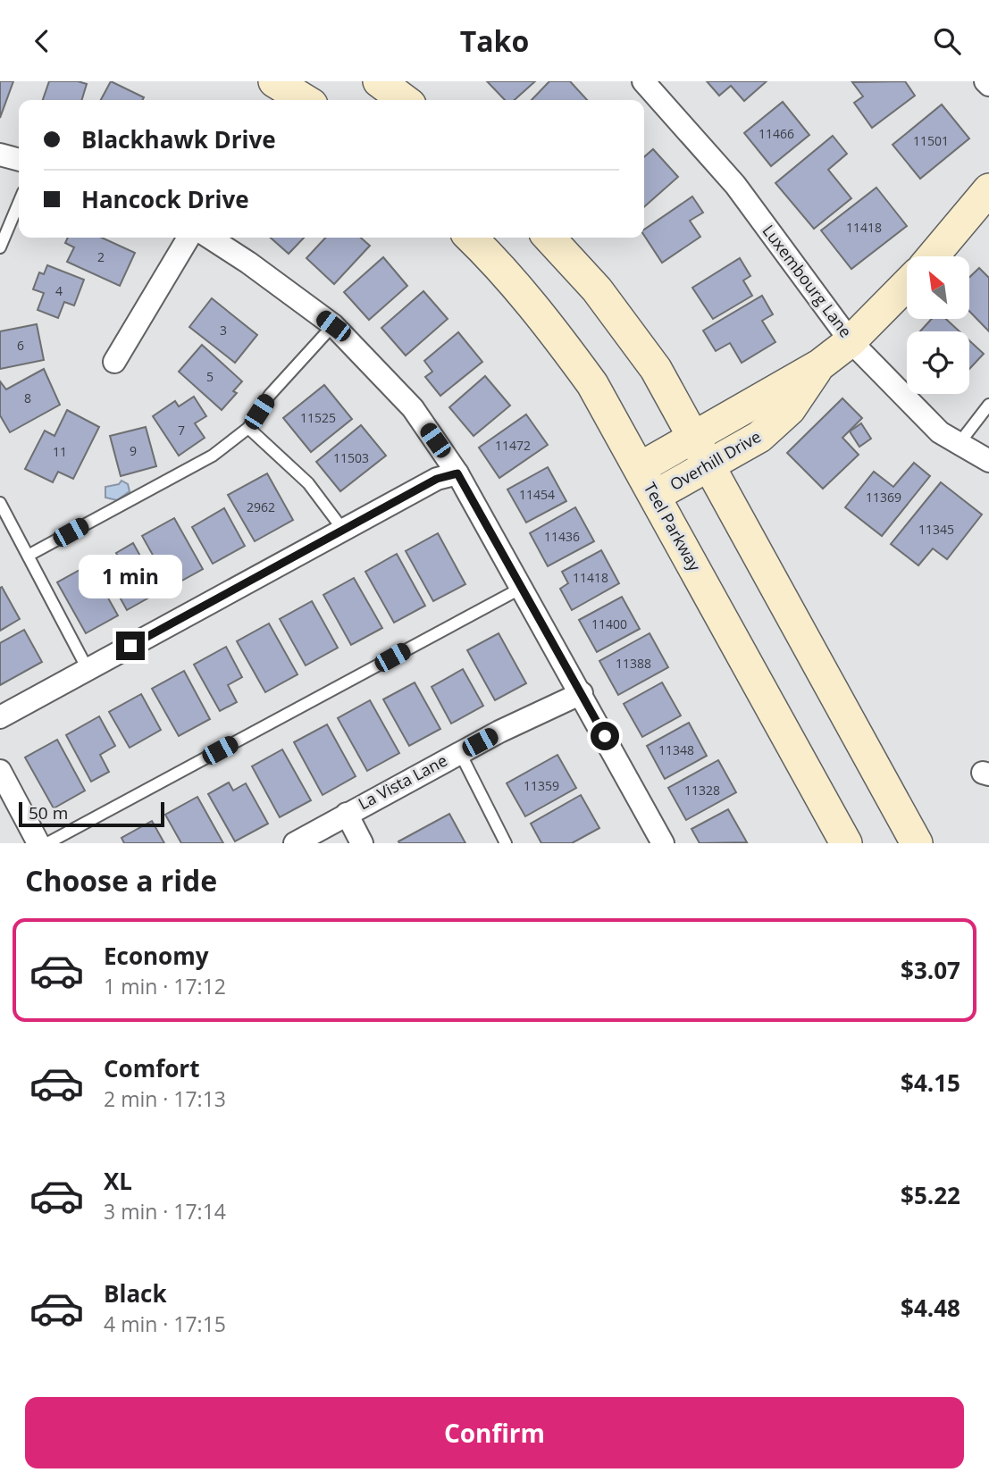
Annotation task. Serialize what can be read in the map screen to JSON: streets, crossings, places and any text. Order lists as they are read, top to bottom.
{
  "streets": {
    "main road": ["Overhill Drive", "Teel Parkway"],
    "street": ["Luxembourg Lane", "La Vista Lane"]
  },
  "crossings": [
    ["Luxembourg Lane", "Overhill Drive"],
    ["Overhill Drive", "Teel Parkway"]
  ],
  "house_numbers": [
    "11466",
    "11501",
    "11418",
    "2",
    "4",
    "3",
    "6",
    "5",
    "8",
    "11525",
    "7",
    "11472",
    "9",
    "11",
    "11503",
    "11454",
    "11369",
    "2962",
    "11345",
    "11436",
    "11418",
    "11400",
    "11388",
    "11348",
    "11359",
    "11328"
  ],
  "scale_bar": "50 m",
  "north": "top left",
  "page": {
    "header": "Tako",
    "banner": ["Blackhawk Drive", "Hancock Drive"],
    "bubble": "1 min",
    "scale": "50 m",
    "heading": "Choose a ride",
    "list": [
      {
        "name": "Economy",
        "note": "1 min · 17:12",
        "value": "$3.07"
      },
      {
        "name": "Comfort",
        "note": "2 min · 17:13",
        "value": "$4.15"
      },
      {
        "name": "XL",
        "note": "3 min · 17:14",
        "value": "$5.22"
      },
      {
        "name": "Black",
        "note": "4 min · 17:15",
        "value": "$4.48"
      }
    ],
    "buttons": "Confirm"
  }
}
